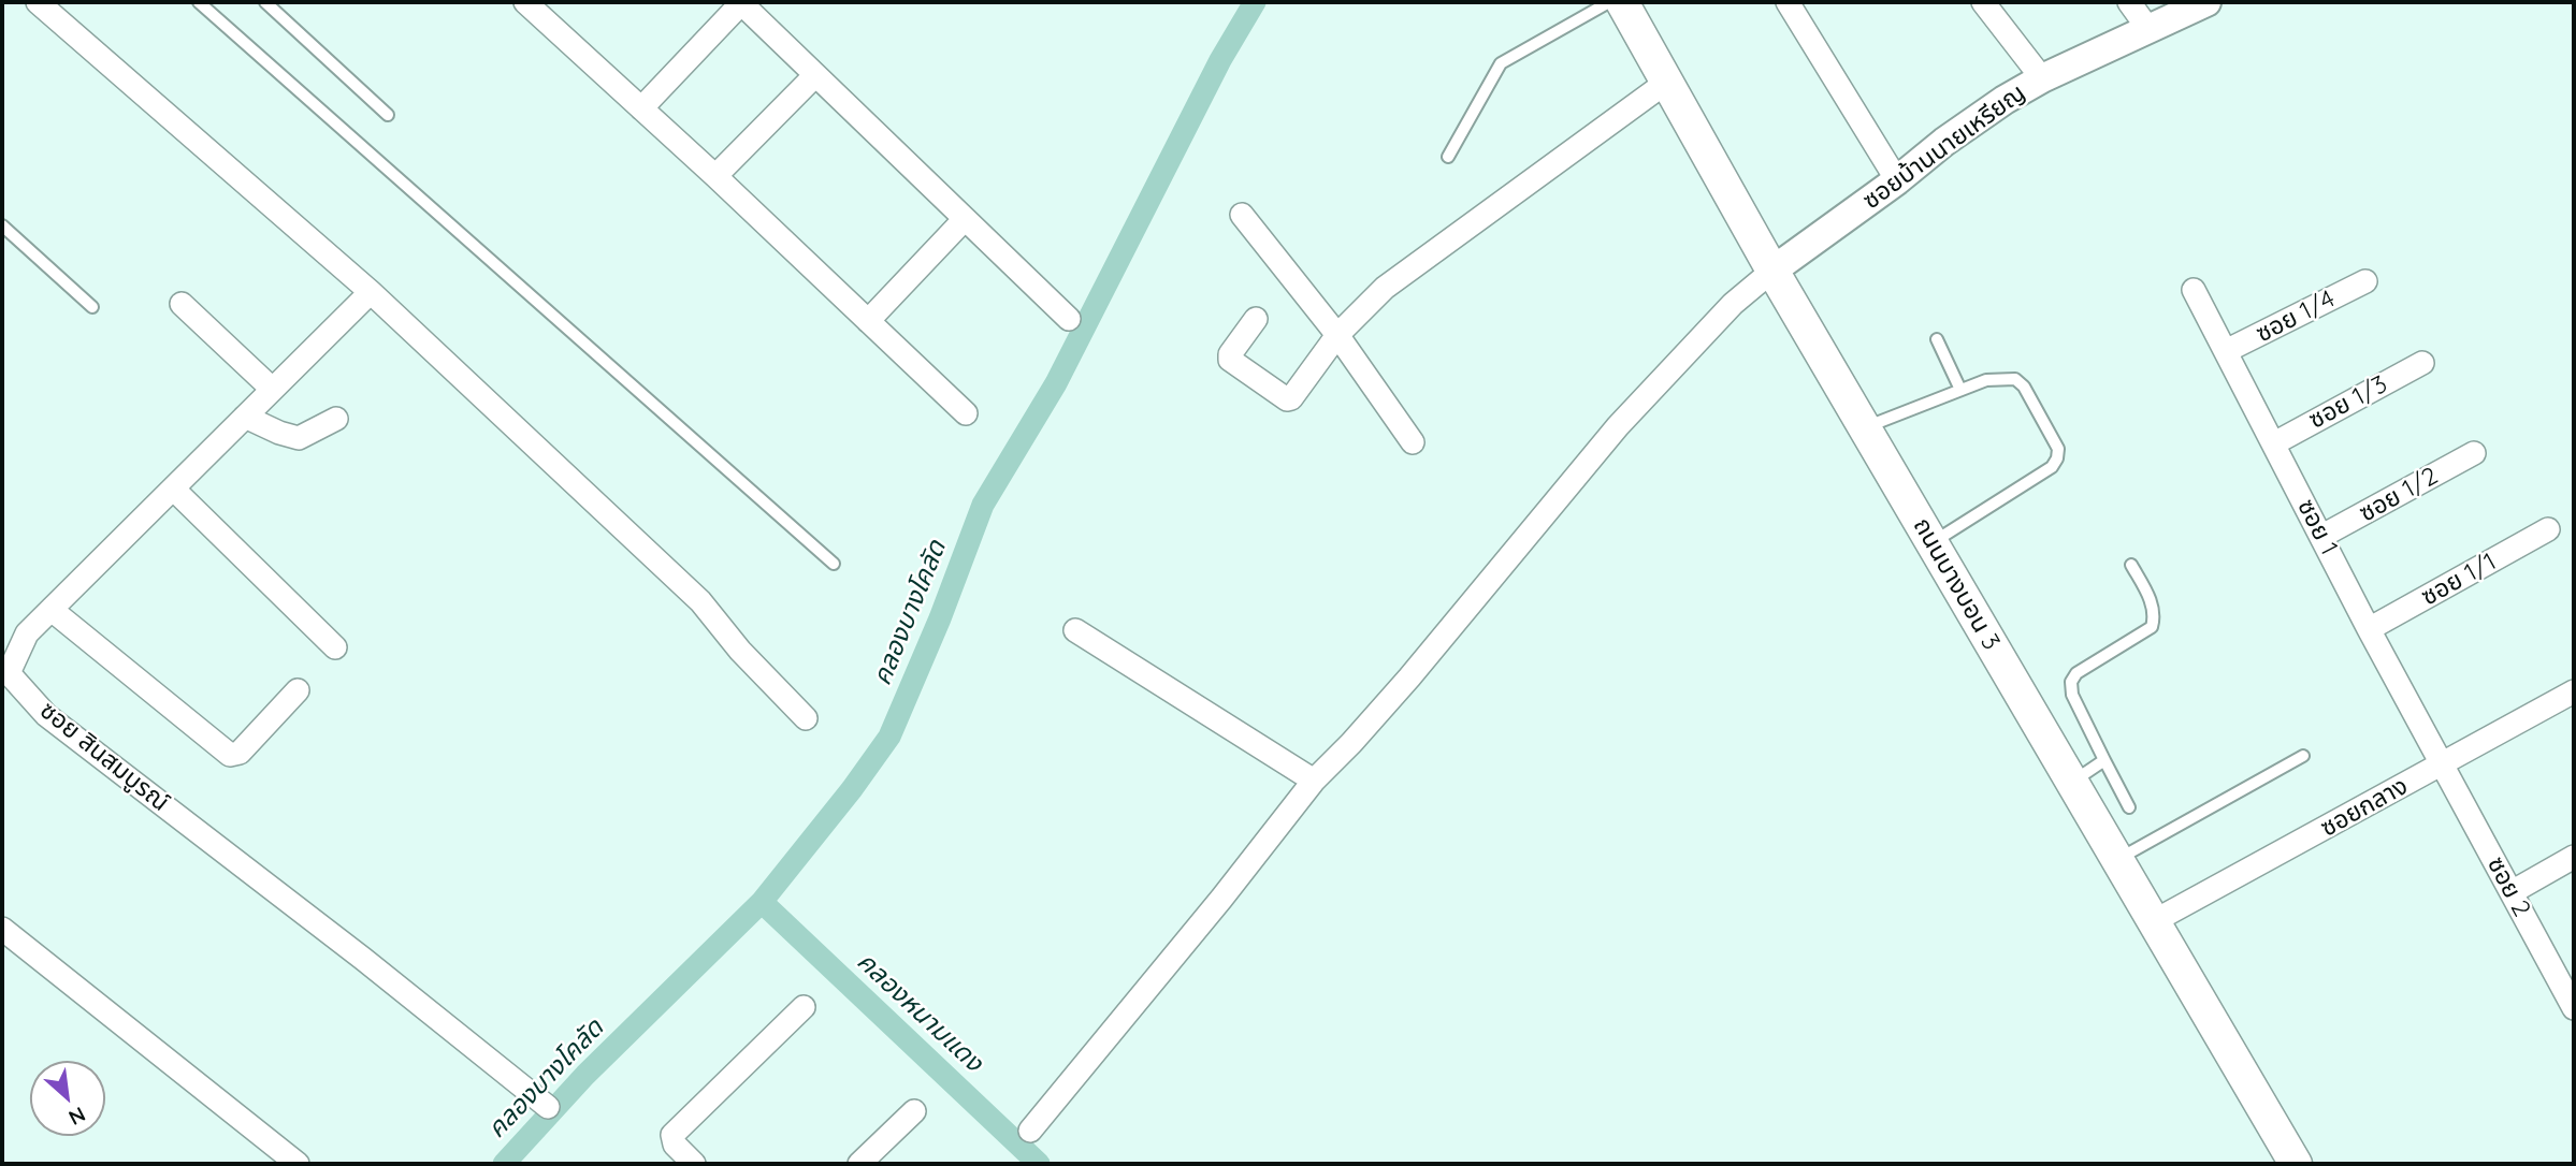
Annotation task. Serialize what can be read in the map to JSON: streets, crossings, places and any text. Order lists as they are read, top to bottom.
{
  "streets": {
    "main road": ["ถนนบางบอน 3"],
    "street": [
      "ซอยบ้านนายเหรียญ",
      "ซอย 1/4",
      "ซอย 1/3",
      "ซอย 1/2",
      "ซอย 1",
      "ซอย 1/1",
      "ซอย สินสมบูรณ์",
      "ซอยกลาง",
      "ซอย 2"
    ]
  },
  "crossings": [
    ["ซอยบ้านนายเหรียญ", "ถนนบางบอน 3"],
    ["ซอย 1/4", "ซอย 1"],
    ["ซอย 1/3", "ซอย 1"],
    ["ซอย 1/2", "ซอย 1"],
    ["ซอย 1", "ซอย 1/1"],
    ["ซอย 1", "ซอยกลาง"],
    ["ซอย 1", "ซอย 2"],
    ["ถนนบางบอน 3", "ซอยกลาง"],
    ["ซอยกลาง", "ซอย 2"]
  ],
  "water": ["คลองบางโคลัด", "คลองหนามแดง"],
  "north": "bottom right"
}
